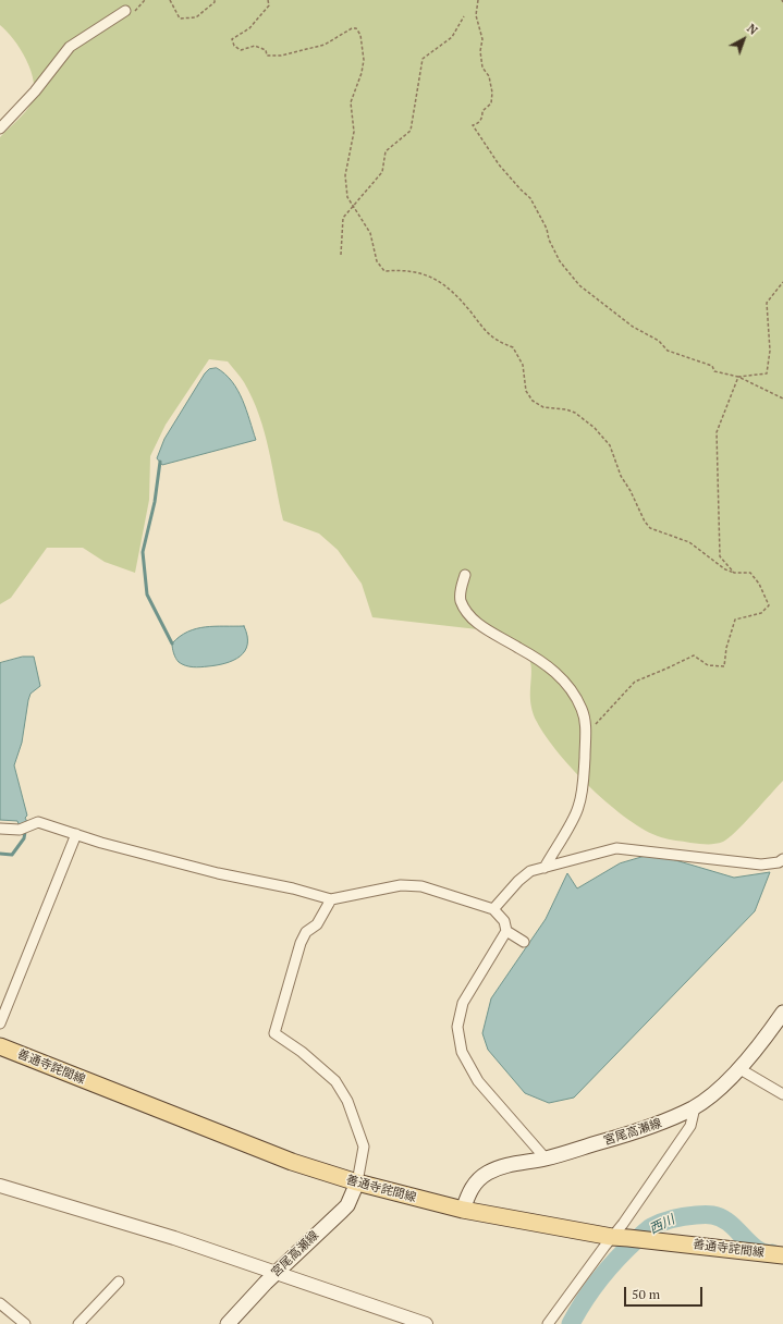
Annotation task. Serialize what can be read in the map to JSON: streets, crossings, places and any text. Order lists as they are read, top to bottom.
{
  "streets": {
    "main road": ["善通寺詫間線", "宮尾高瀬線"]
  },
  "crossings": [
    ["善通寺詫間線", "宮尾高瀬線"]
  ],
  "water": ["西川"],
  "scale_bar": "50 m",
  "north": "top right"
}
